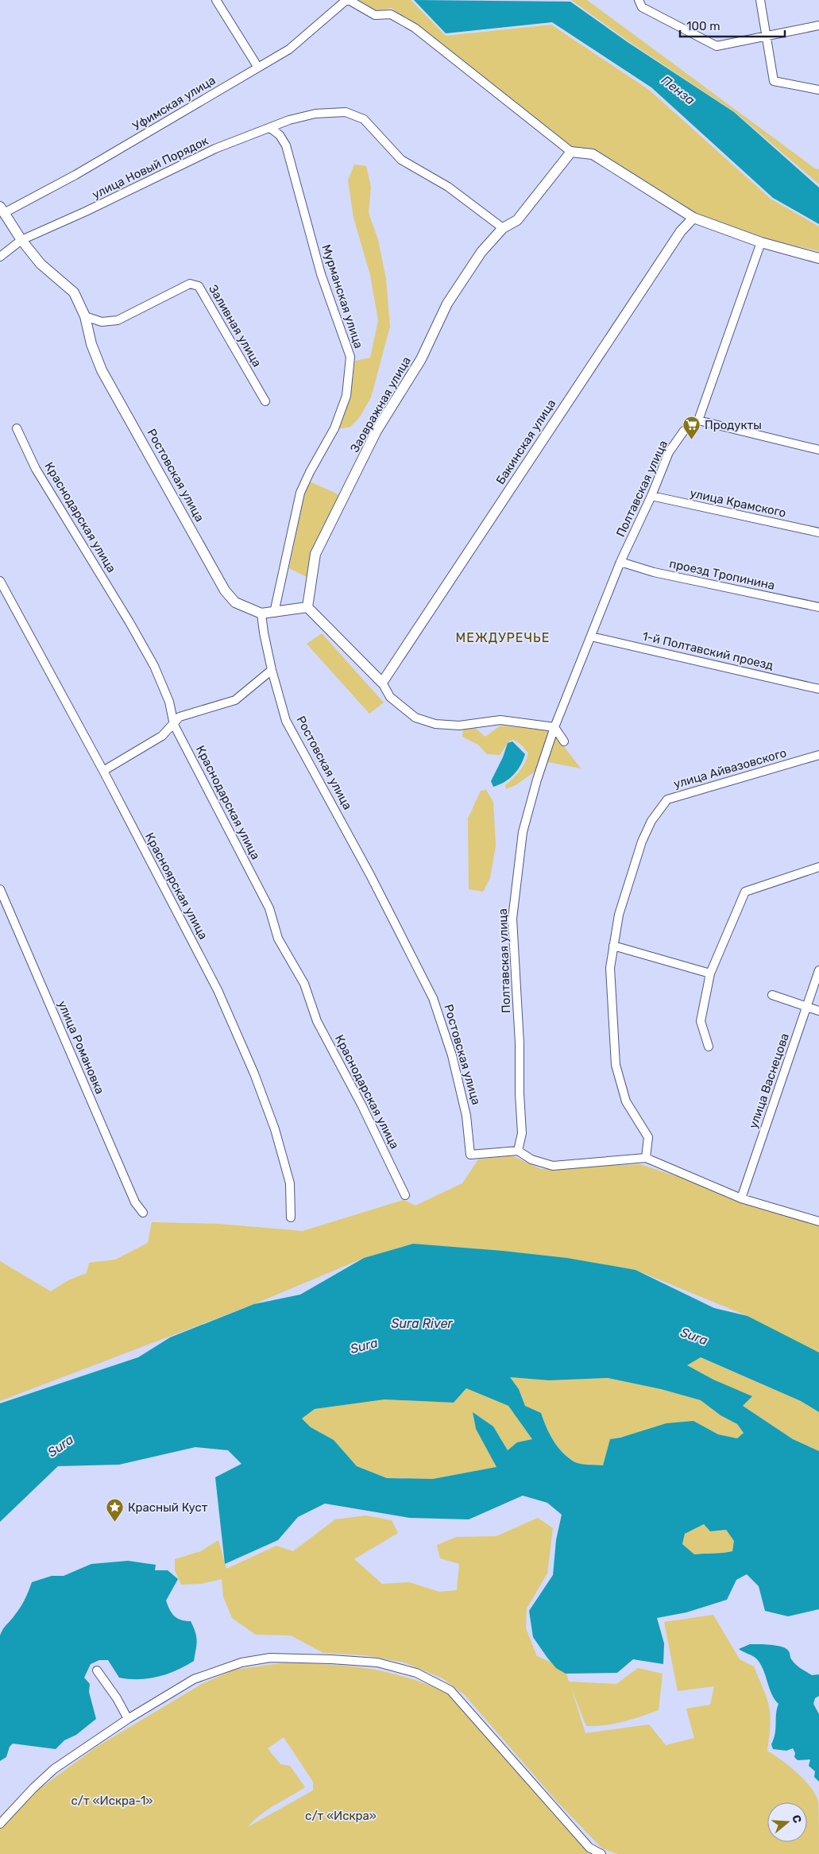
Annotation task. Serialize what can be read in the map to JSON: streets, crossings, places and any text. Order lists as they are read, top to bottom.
{
  "streets": {
    "street": [
      "Уфимская улица",
      "улица Новый Порядок",
      "Мурманская улица",
      "Заливная улица",
      "Заовражная улица",
      "Бакинская улица",
      "Ростовская улица",
      "Полтавская улица",
      "улица Крамского",
      "Краснодарская улица",
      "проезд Тропинина",
      "1-й Полтавский проезд",
      "улица Айвазовского",
      "Красноярская улица",
      "улица Романовка",
      "улица Васнецова"
    ]
  },
  "crossings": [
    ["Уфимская улица", "Ростовская улица"],
    ["улица Новый Порядок", "Мурманская улица"],
    ["улица Новый Порядок", "Заовражная улица"],
    ["улица Новый Порядок", "Ростовская улица"],
    ["Заливная улица", "Ростовская улица"],
    ["Ростовская улица", "Полтавская улица"],
    ["Полтавская улица", "улица Крамского"],
    ["Полтавская улица", "проезд Тропинина"],
    ["Полтавская улица", "1-й Полтавский проезд"]
  ],
  "districts": ["МЕЖДУРЕЧЬЕ"],
  "water": ["Пенза", "Sura River", "Sura"],
  "parks": ["с/т «Искра-1»", "с/т «Искра»"],
  "places": {
    "supermarket": ["Продукты"],
    "place": ["Красный Куст"]
  },
  "scale_bar": "100 m",
  "north": "right"
}
